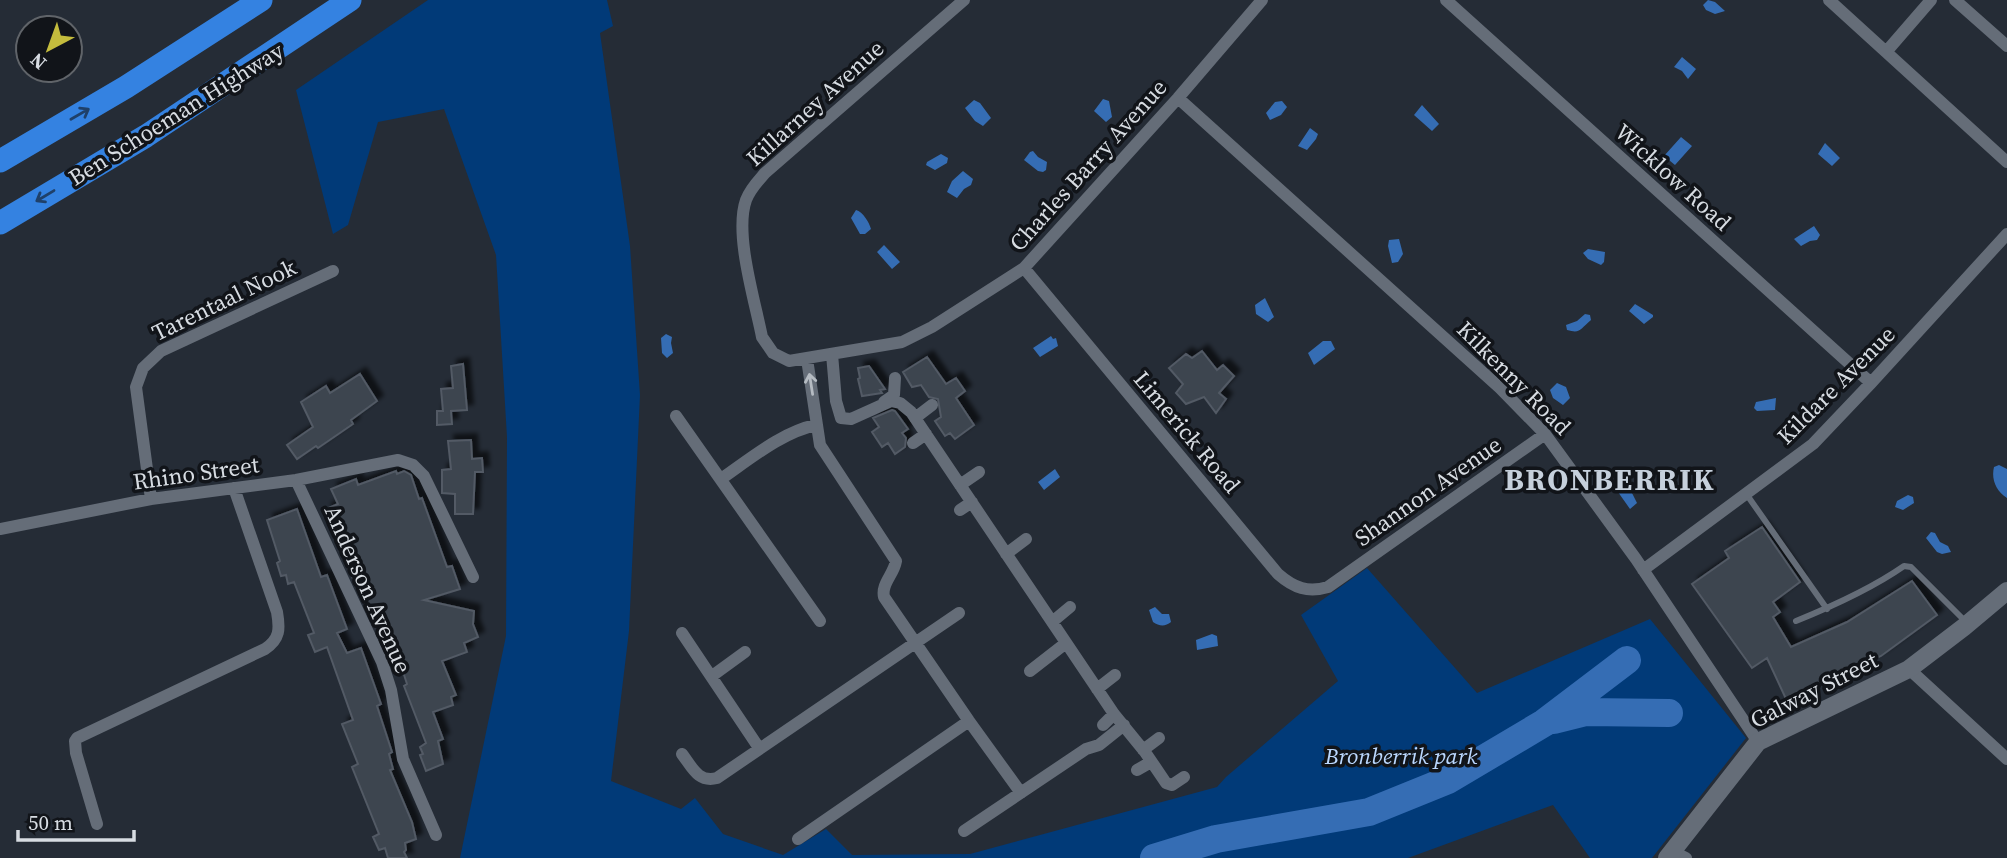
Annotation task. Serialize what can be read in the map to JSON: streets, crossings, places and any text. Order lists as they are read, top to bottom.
{
  "streets": {
    "highway": ["Ben Schoeman Highway"],
    "street": [
      "Killarney Avenue",
      "Charles Barry Avenue",
      "Wicklow Road",
      "Tarentaal Nook",
      "Kilkenny Road",
      "Kildare Avenue",
      "Limerick Road",
      "Rhino Street",
      "Shannon Avenue",
      "Anderson Avenue",
      "Galway Street"
    ]
  },
  "crossings": [
    ["Killarney Avenue", "Charles Barry Avenue"],
    ["Charles Barry Avenue", "Kilkenny Road"],
    ["Charles Barry Avenue", "Limerick Road"],
    ["Wicklow Road", "Kildare Avenue"],
    ["Tarentaal Nook", "Rhino Street"],
    ["Kilkenny Road", "Kildare Avenue"],
    ["Kilkenny Road", "Shannon Avenue"],
    ["Kilkenny Road", "Galway Street"],
    ["Limerick Road", "Shannon Avenue"],
    ["Rhino Street", "Anderson Avenue"]
  ],
  "districts": ["BRONBERRIK"],
  "parks": ["Bronberrik park"],
  "scale_bar": "50 m",
  "north": "bottom left"
}
